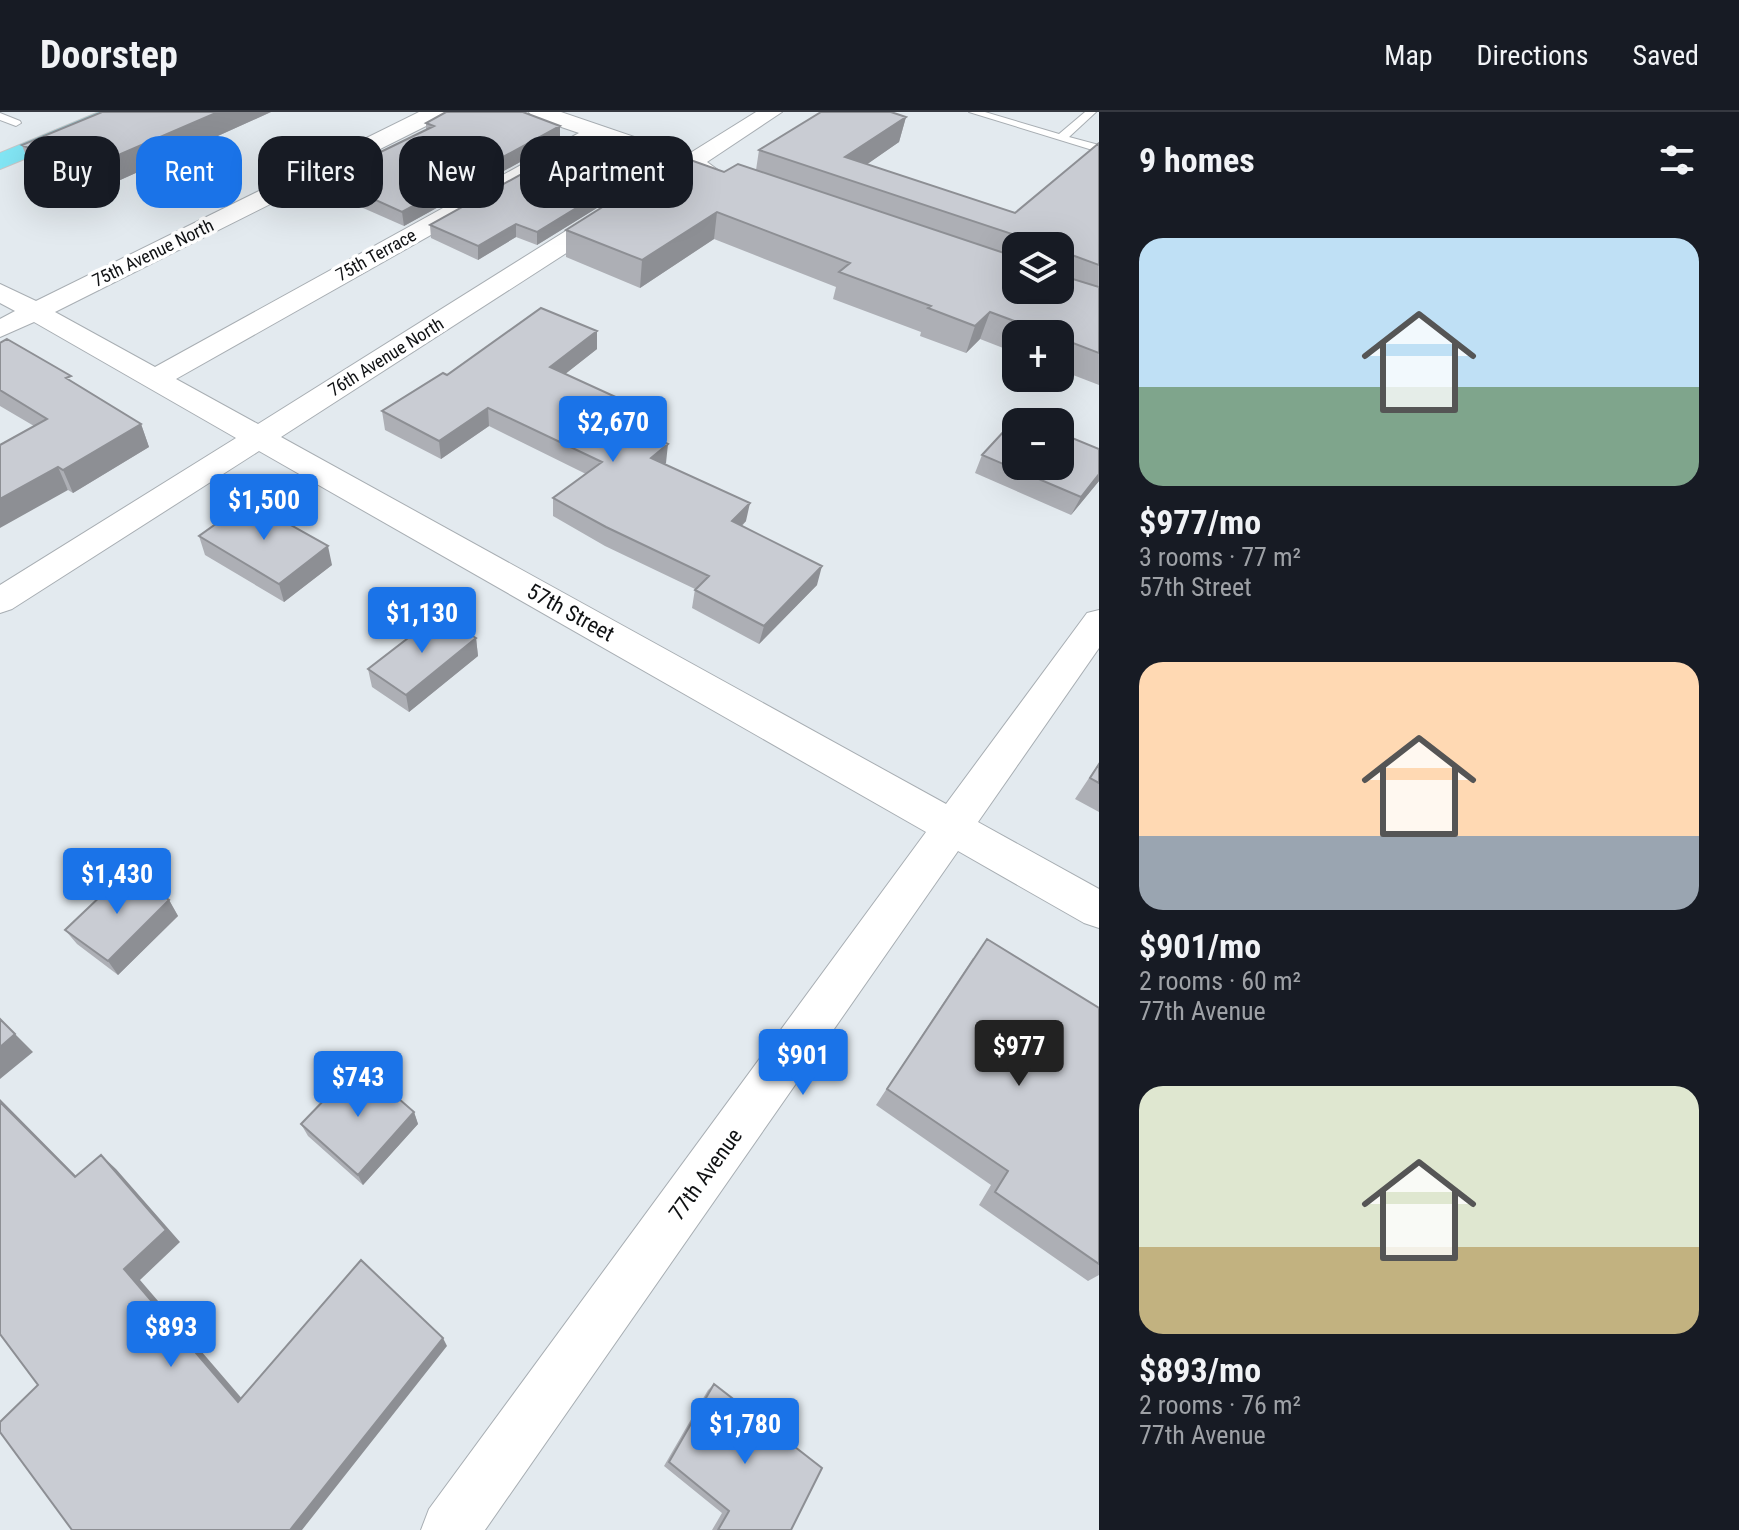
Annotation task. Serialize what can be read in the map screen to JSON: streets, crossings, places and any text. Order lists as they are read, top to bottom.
{
  "streets": {
    "street": [
      "75th Avenue North",
      "75th Terrace",
      "76th Avenue North",
      "57th Street",
      "77th Avenue"
    ]
  },
  "crossings": [
    ["75th Avenue North", "57th Street"],
    ["75th Terrace", "57th Street"],
    ["76th Avenue North", "57th Street"],
    ["57th Street", "77th Avenue"]
  ],
  "page": {
    "header": "Doorstep",
    "nav": ["Map", "Directions", "Saved"],
    "heading": "9 homes",
    "chip": [
      "Buy",
      "Rent",
      "Filters",
      "New",
      "Apartment"
    ],
    "list": [
      {
        "name": "$977/mo",
        "note": "3 rooms · 77 m² · 57th Street"
      },
      {
        "name": "$901/mo",
        "note": "2 rooms · 60 m² · 77th Avenue"
      },
      {
        "name": "$893/mo",
        "note": "2 rooms · 76 m² · 77th Avenue"
      }
    ],
    "map_buttons": ["+", "−"],
    "price": [
      "$2,670",
      "$1,500",
      "$1,130",
      "$1,430",
      "$977",
      "$901",
      "$743",
      "$893",
      "$1,780"
    ]
  }
}
